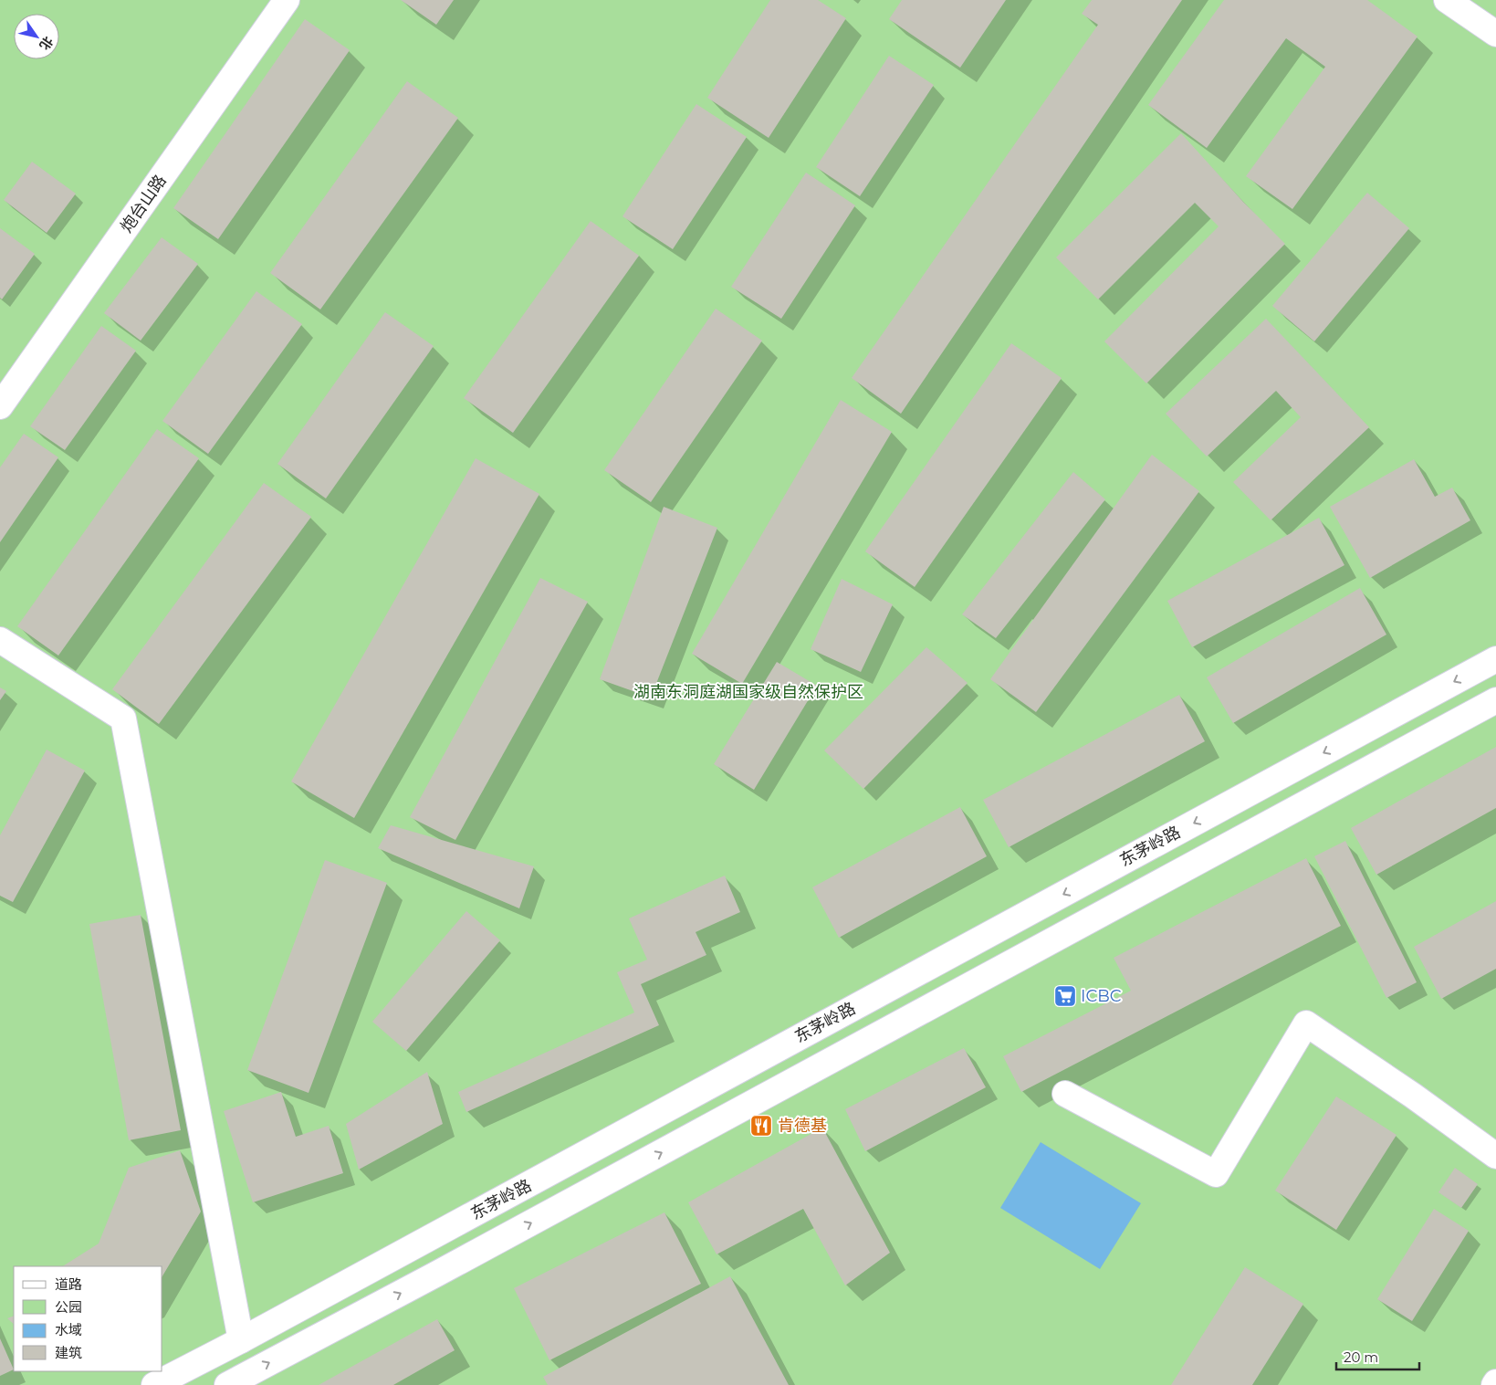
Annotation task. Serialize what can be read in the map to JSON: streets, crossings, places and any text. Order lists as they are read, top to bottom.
{
  "streets": {
    "main road": ["炮台山路", "东茅岭路"]
  },
  "parks": ["湖南东洞庭湖国家级自然保护区"],
  "places": {
    "supermarket": ["ICBC"],
    "restaurant": ["肯德基"]
  },
  "legend": [
    "道路",
    "公园",
    "水域",
    "建筑"
  ],
  "scale_bar": "20 m",
  "north": "bottom right"
}
